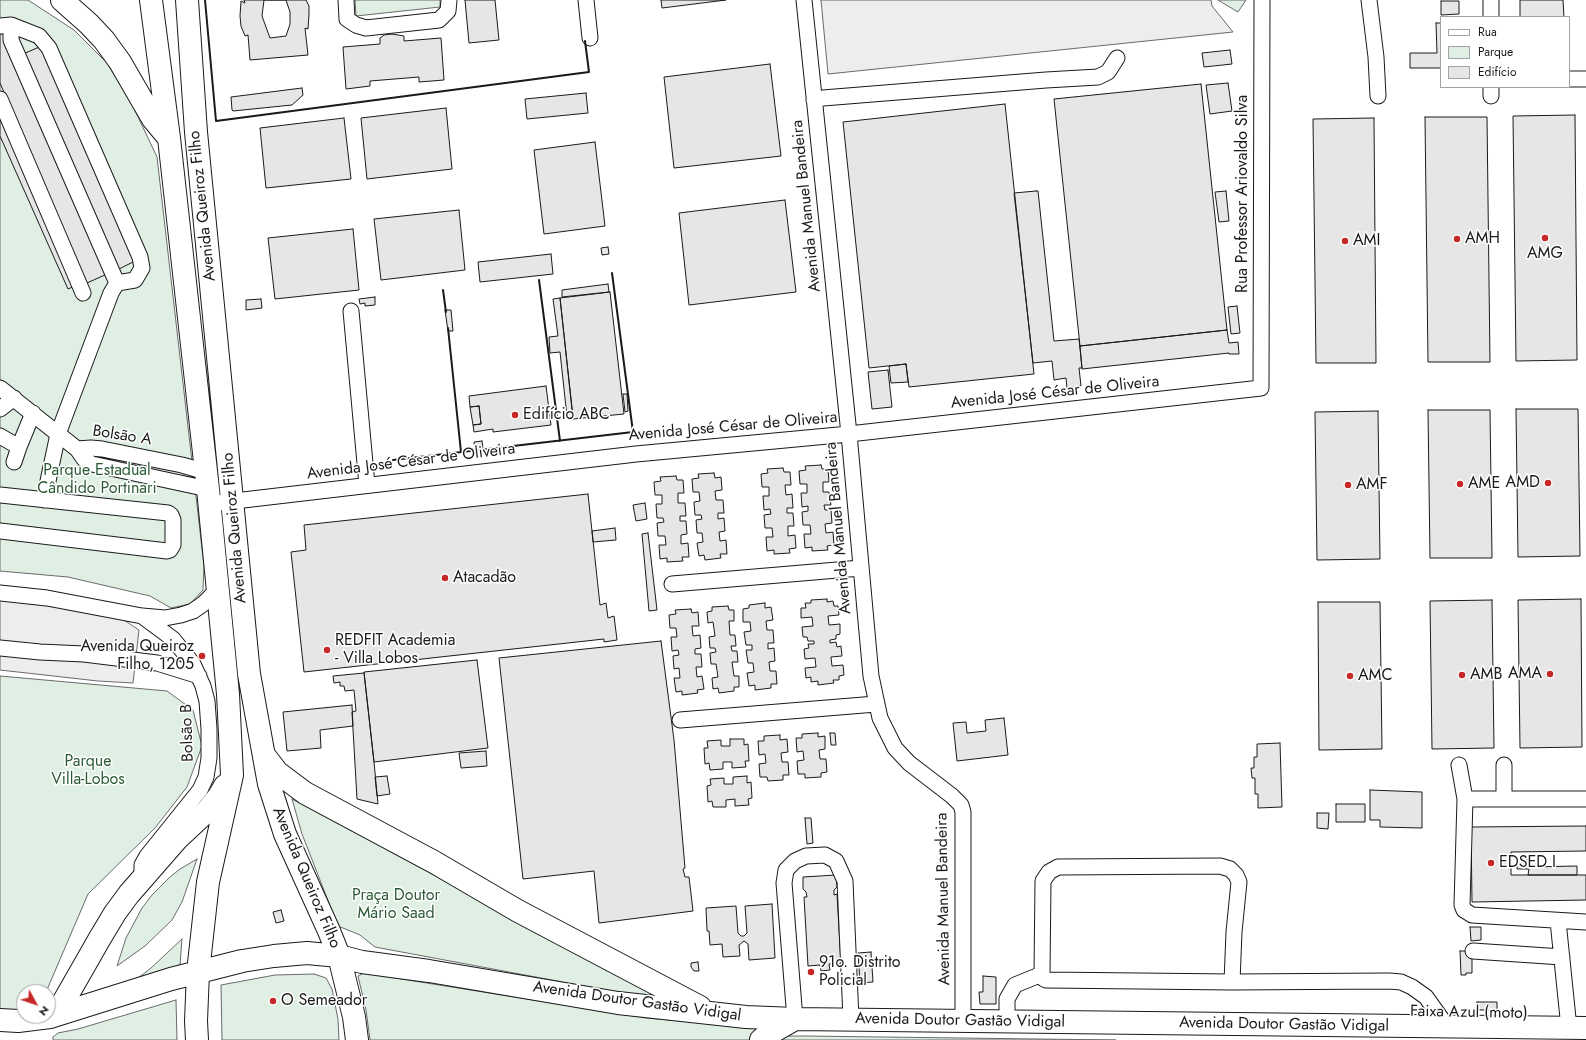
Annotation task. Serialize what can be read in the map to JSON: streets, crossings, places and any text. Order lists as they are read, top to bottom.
{
  "streets": {
    "highway": ["Avenida Queiroz Filho", "Avenida Doutor Gastão Vidigal"],
    "street": [
      "Rua Professor Ariovaldo Silva",
      "Avenida Manuel Bandeira",
      "Avenida José César de Oliveira",
      "Bolsão A",
      "Bolsão B"
    ]
  },
  "crossings": [
    ["Rua Professor Ariovaldo Silva", "Avenida José César de Oliveira"],
    ["Avenida Queiroz Filho", "Avenida José César de Oliveira"],
    ["Avenida Queiroz Filho", "Bolsão A"],
    ["Avenida Queiroz Filho", "Bolsão B"],
    ["Avenida Queiroz Filho", "Avenida Doutor Gastão Vidigal"],
    ["Avenida Manuel Bandeira", "Avenida José César de Oliveira"],
    ["Avenida Manuel Bandeira", "Avenida Doutor Gastão Vidigal"],
    ["Avenida José César de Oliveira", "Bolsão A"]
  ],
  "parks": ["Parque Estadual Cândido Portinari", "Parque Villa-Lobos", "Praça Doutor Mário Saad"],
  "places": [
    "AMG",
    "AMH",
    "AMI",
    "Edifício ABC",
    "AMD",
    "AME",
    "AMF",
    "Atacadão",
    "REDFIT Academia - Villa Lobos",
    "Avenida Queiroz Filho, 1205",
    "AMA",
    "AMB",
    "AMC",
    "EDSED I",
    "91o. Distrito Policial",
    "O Semeador"
  ],
  "legend": ["Rua", "Parque", "Edifício"],
  "north": "bottom right"
}
